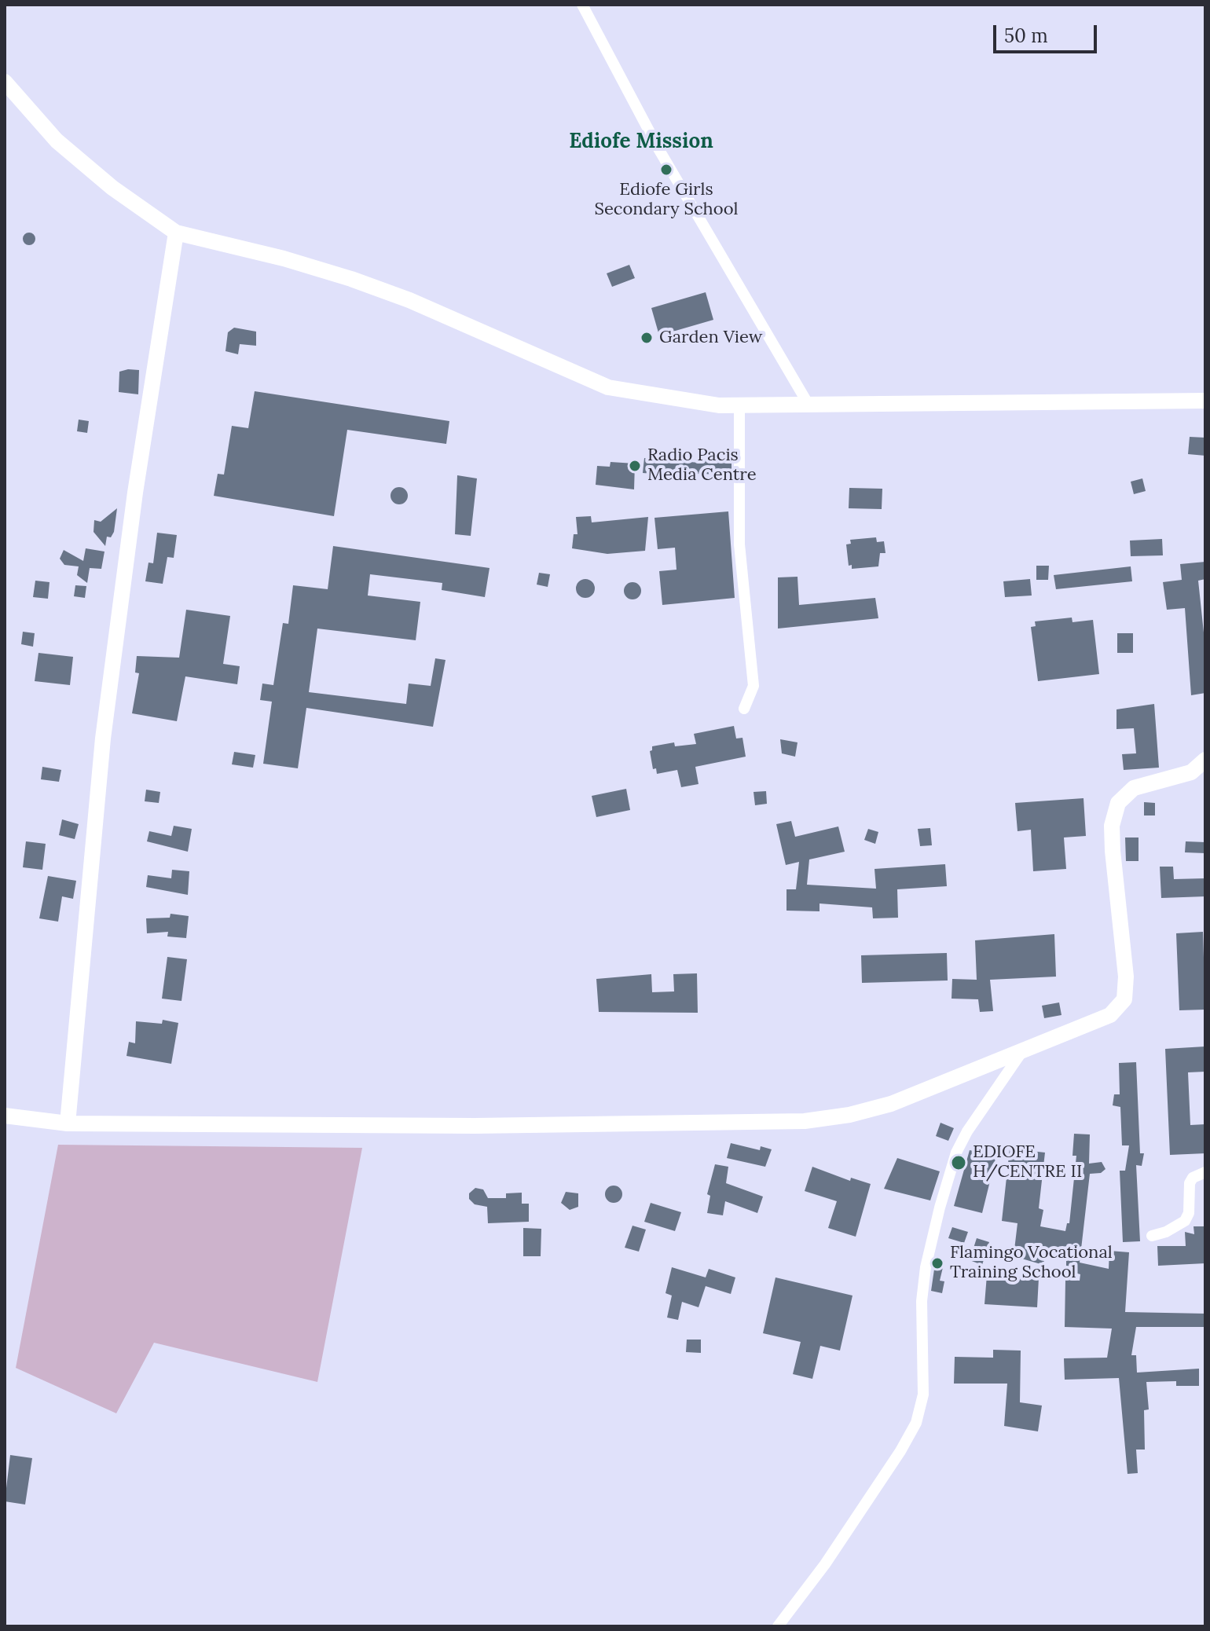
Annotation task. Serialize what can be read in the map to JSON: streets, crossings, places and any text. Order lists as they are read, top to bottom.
{
  "districts": ["Ediofe Mission"],
  "places": [
    "Ediofe Girls Secondary School",
    "Garden View",
    "Radio Pacis Media Centre",
    "EDIOFE H/CENTRE II",
    "Flamingo Vocational Training School"
  ],
  "scale_bar": "50 m"
}
